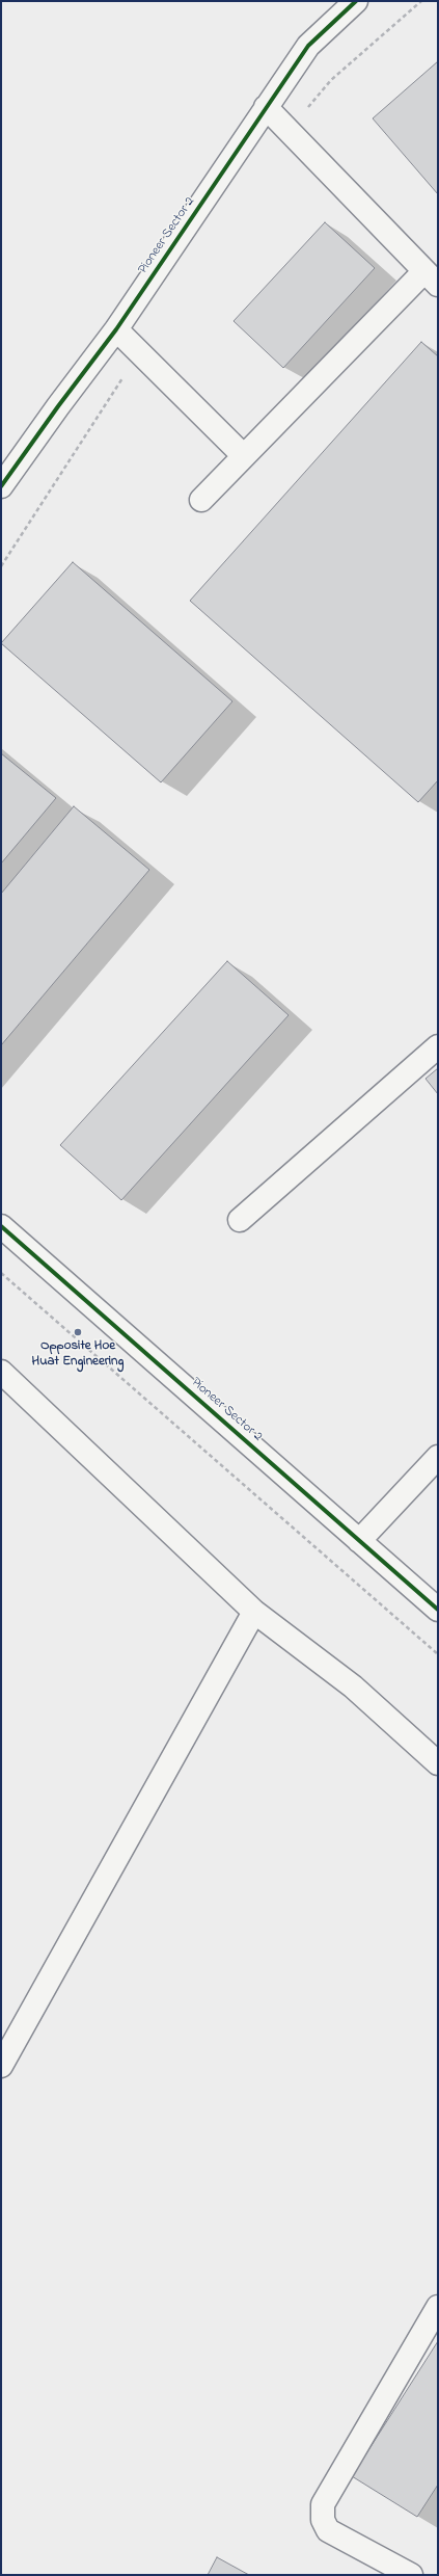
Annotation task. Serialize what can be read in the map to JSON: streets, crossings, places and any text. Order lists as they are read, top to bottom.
{
  "streets": {
    "street": ["Pioneer Sector 2"]
  },
  "places": ["Opposite Hoe Huat Engineering"]
}
